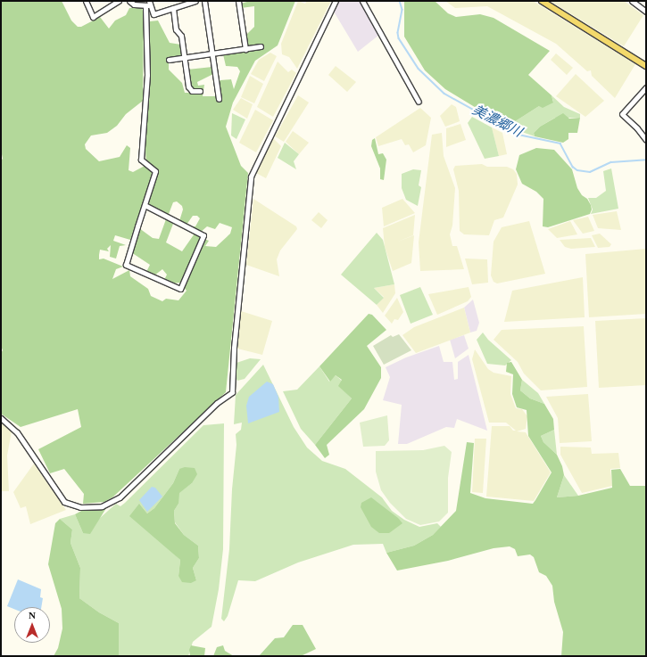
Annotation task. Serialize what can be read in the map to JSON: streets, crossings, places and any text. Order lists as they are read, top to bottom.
{
  "water": ["美濃郷川"],
  "north": "top"
}
